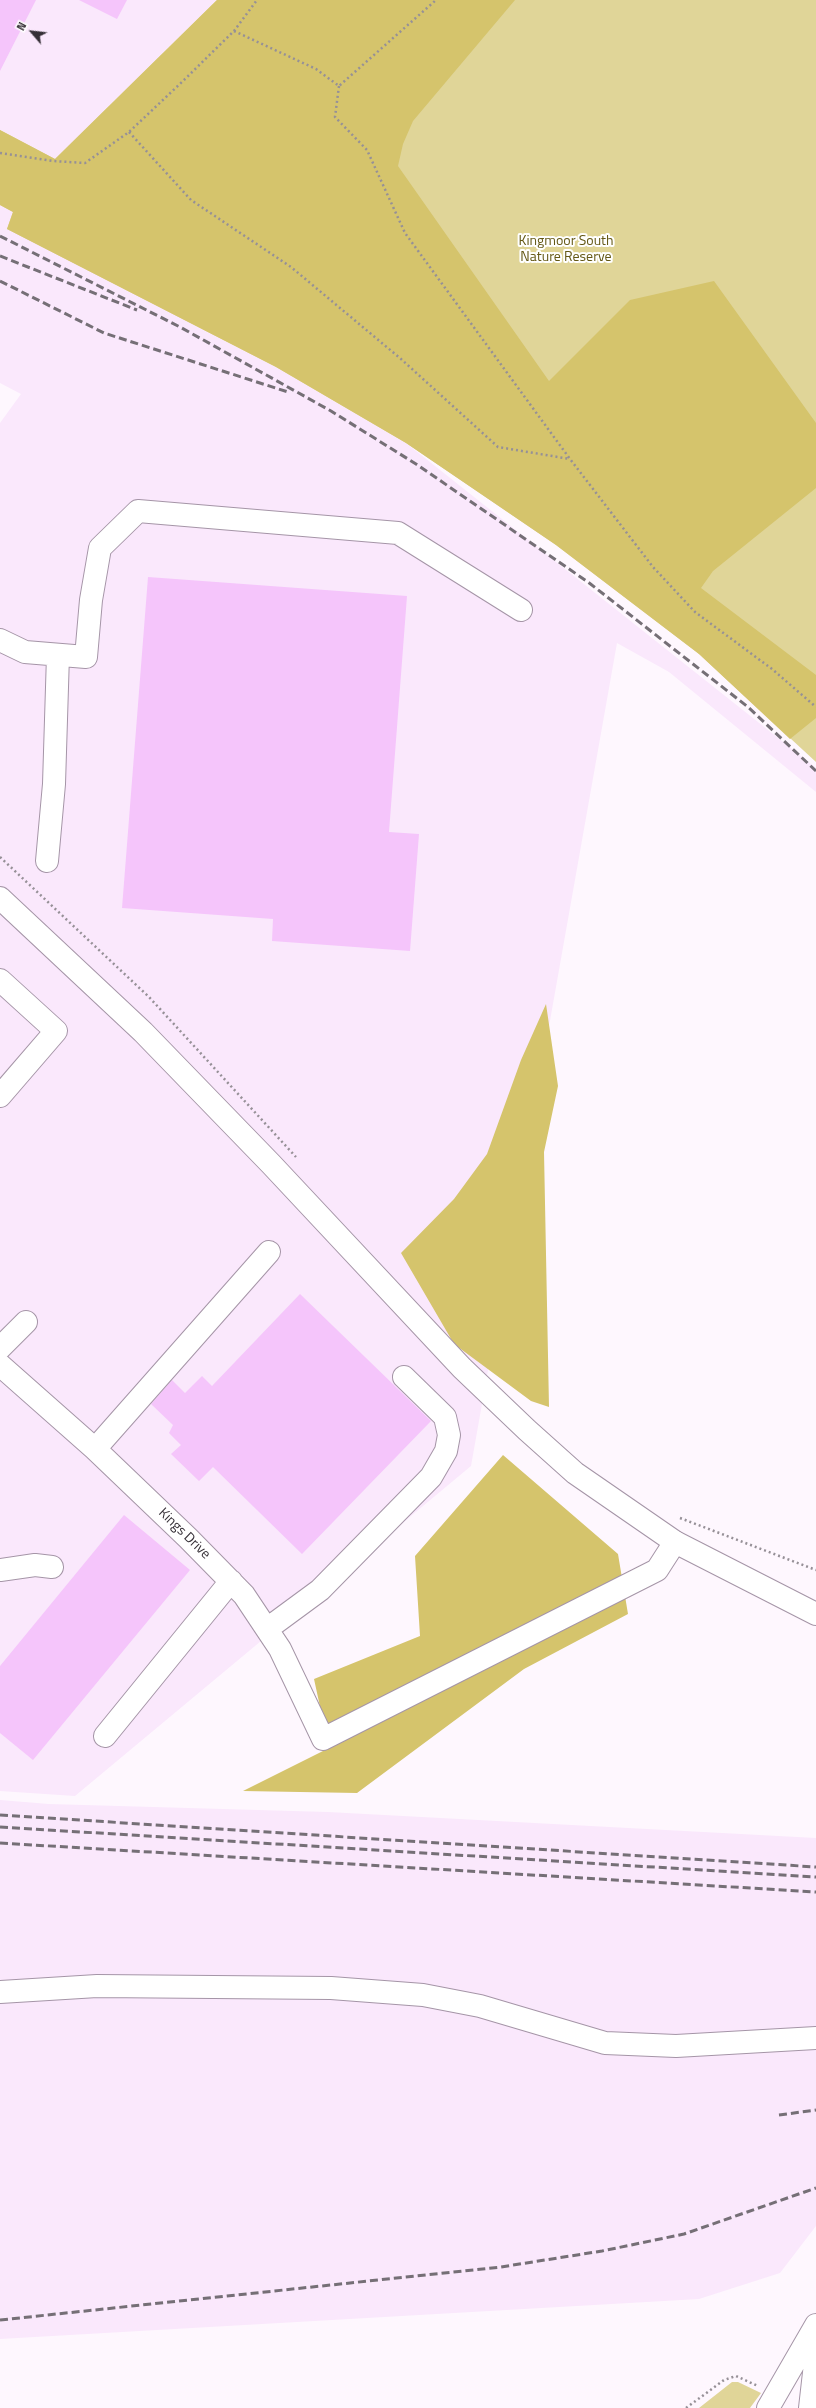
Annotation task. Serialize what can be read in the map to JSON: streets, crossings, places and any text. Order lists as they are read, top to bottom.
{
  "streets": {
    "main road": ["Kings Drive"]
  },
  "parks": ["Kingmoor South Nature Reserve"],
  "north": "top left"
}
